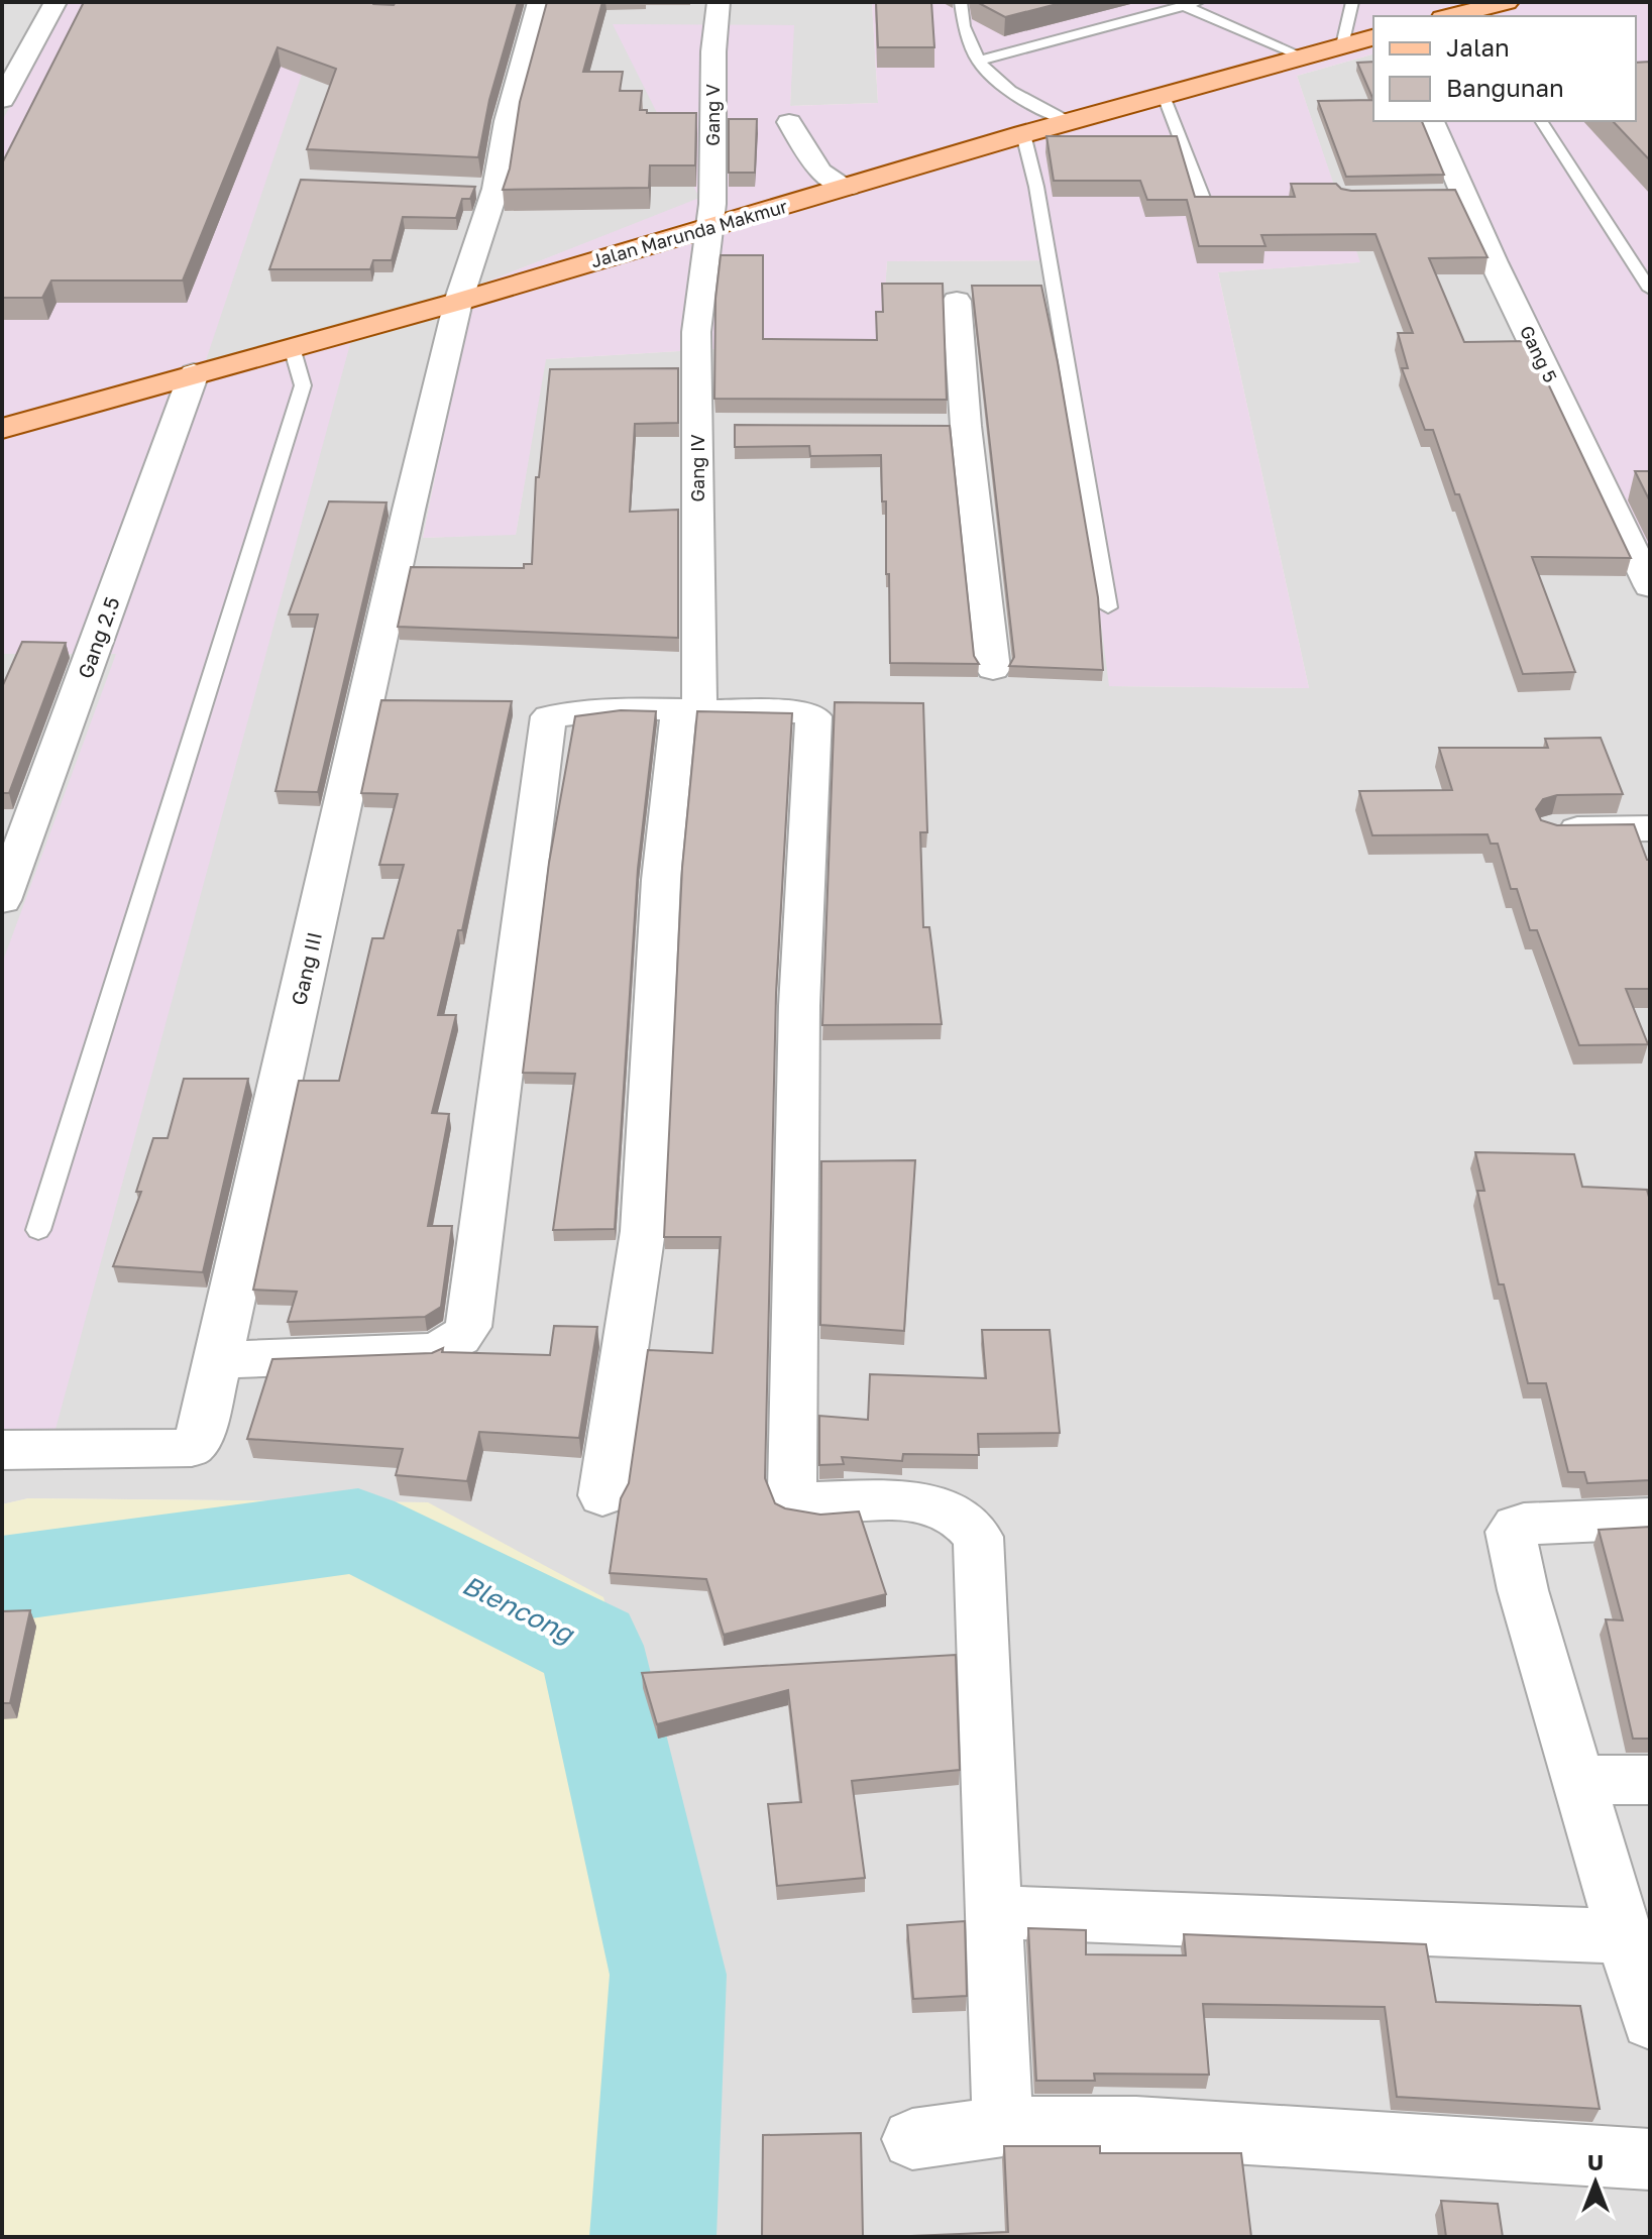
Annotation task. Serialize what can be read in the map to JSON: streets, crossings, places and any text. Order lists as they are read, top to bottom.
{
  "streets": {
    "main road": ["Jalan Marunda Makmur"],
    "street": [
      "Gang V",
      "Gang 5",
      "Gang IV",
      "Gang 2.5",
      "Gang III"
    ]
  },
  "crossings": [
    ["Gang V", "Jalan Marunda Makmur"],
    ["Gang V", "Gang IV"],
    ["Jalan Marunda Makmur", "Gang IV"],
    ["Jalan Marunda Makmur", "Gang 2.5"],
    ["Jalan Marunda Makmur", "Gang III"]
  ],
  "water": ["Blencong"],
  "legend": ["Jalan", "Bangunan"],
  "north": "top"
}
